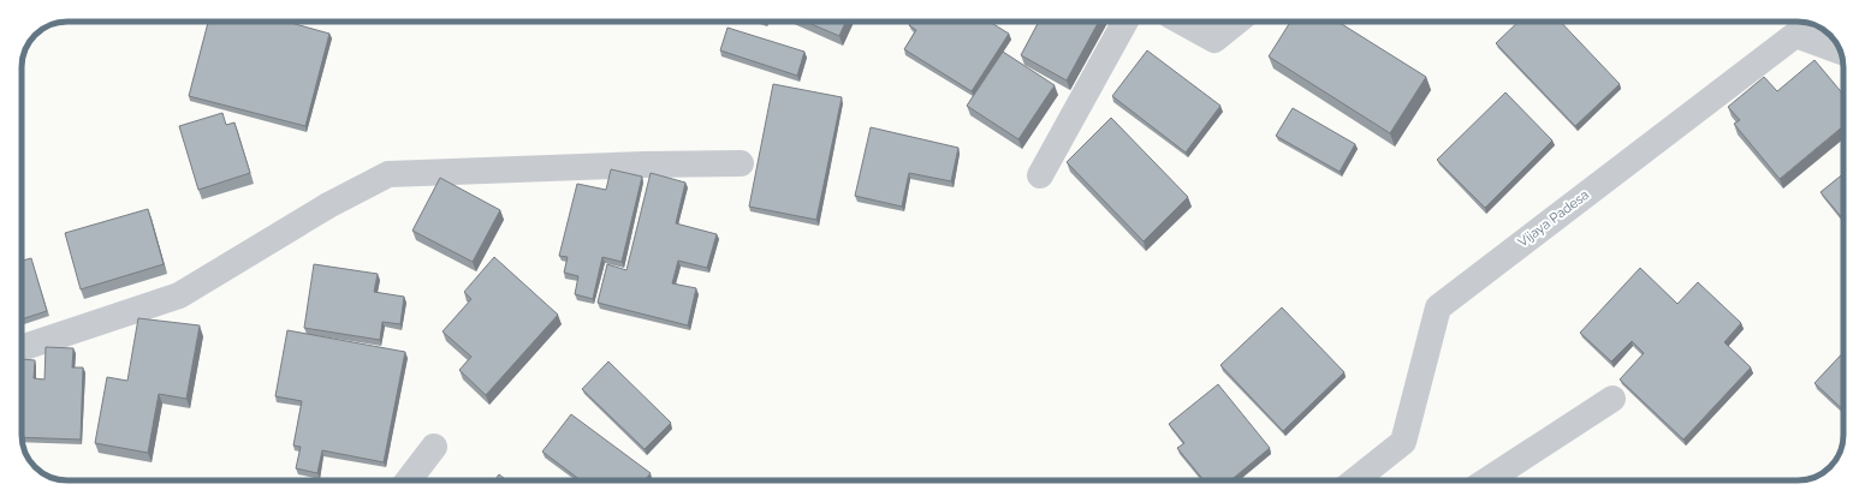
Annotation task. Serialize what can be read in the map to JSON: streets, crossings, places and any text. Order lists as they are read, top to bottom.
{
  "streets": {
    "street": ["Vijaya Padesa"]
  }
}
